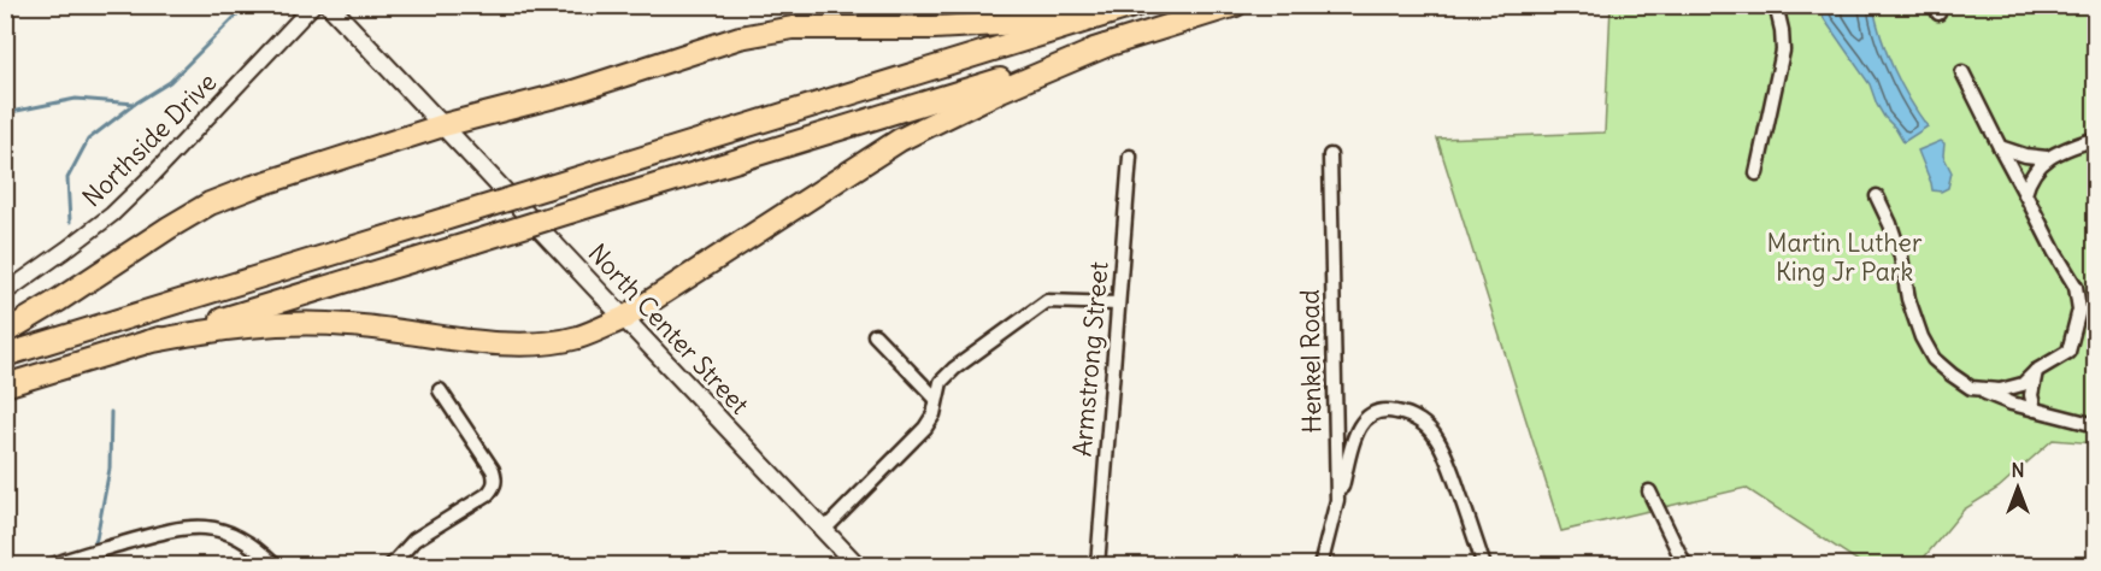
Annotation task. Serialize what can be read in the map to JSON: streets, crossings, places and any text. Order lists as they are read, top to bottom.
{
  "streets": {
    "main road": ["North Center Street"],
    "street": ["Northside Drive", "Armstrong Street", "Henkel Road"]
  },
  "parks": ["Martin Luther King Jr Park"],
  "north": "top"
}
